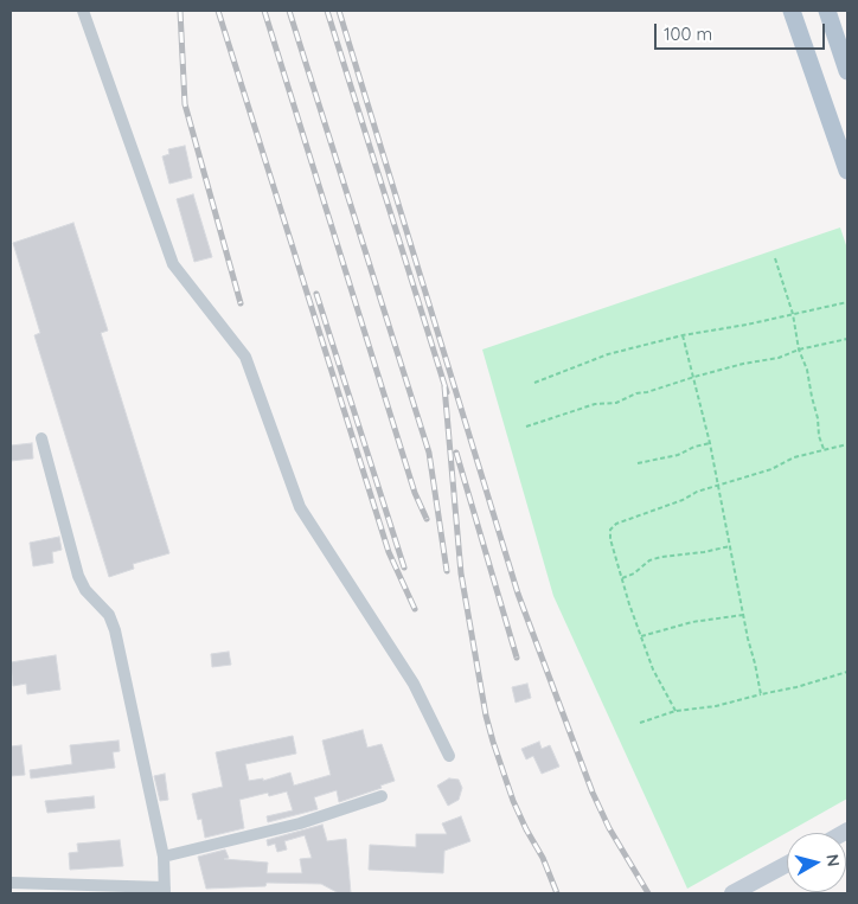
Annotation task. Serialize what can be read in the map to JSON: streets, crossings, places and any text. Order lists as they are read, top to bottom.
{
  "scale_bar": "100 m",
  "north": "right"
}
